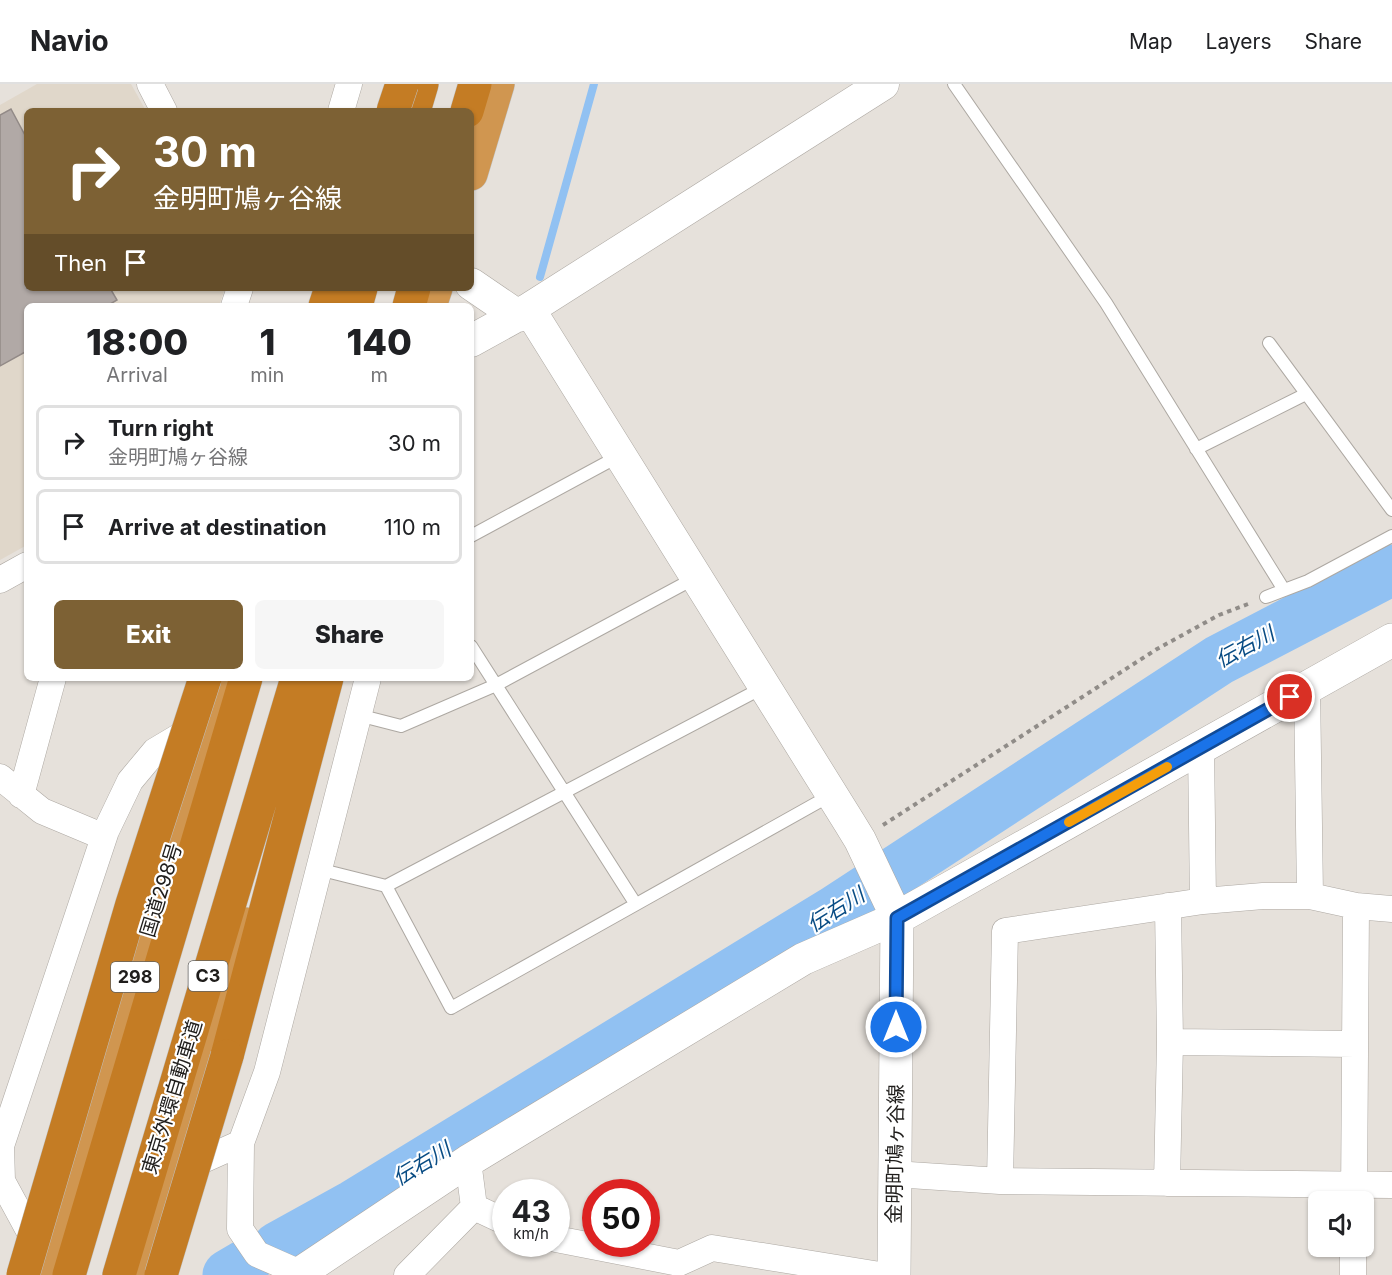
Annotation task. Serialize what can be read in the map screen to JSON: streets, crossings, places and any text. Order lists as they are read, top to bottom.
{
  "streets": {
    "highway": [
      "国道298号",
      "C3",
      "298",
      "東京外環自動車道"
    ],
    "main road": ["金明町鳩ヶ谷線"]
  },
  "crossings": [
    ["国道298号", "C3"]
  ],
  "water": ["伝右川"],
  "page": {
    "header": "Navio",
    "nav": ["Map", "Layers", "Share"],
    "turn": ["30 m", "金明町鳩ヶ谷線"],
    "then": "Then",
    "eta": [
      "18:00",
      "Arrival",
      "1",
      "min",
      "140",
      "m"
    ],
    "list": [
      {
        "name": "Turn right",
        "note": "金明町鳩ヶ谷線",
        "value": "30 m"
      },
      {
        "name": "Arrive at destination",
        "value": "110 m"
      }
    ],
    "buttons": ["Exit", "Share"],
    "speed": "43 km/h",
    "limit": "50"
  }
}
